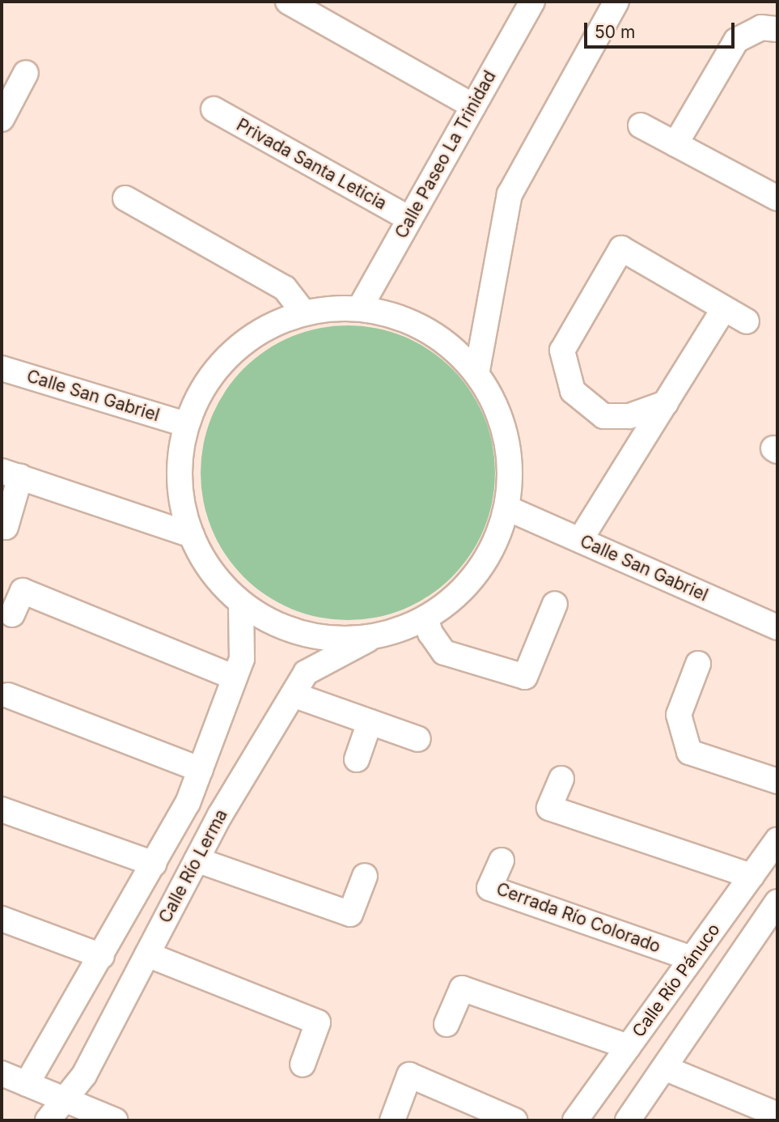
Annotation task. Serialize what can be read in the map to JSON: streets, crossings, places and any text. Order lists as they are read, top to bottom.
{
  "streets": {
    "street": [
      "Calle Paseo La Trinidad",
      "Privada Santa Leticia",
      "Calle San Gabriel",
      "Calle Río Lerma",
      "Cerrada Río Colorado",
      "Calle Río Pánuco"
    ]
  },
  "crossings": [
    ["Calle Paseo La Trinidad", "Privada Santa Leticia"],
    ["Cerrada Río Colorado", "Calle Río Pánuco"]
  ],
  "scale_bar": "50 m"
}
